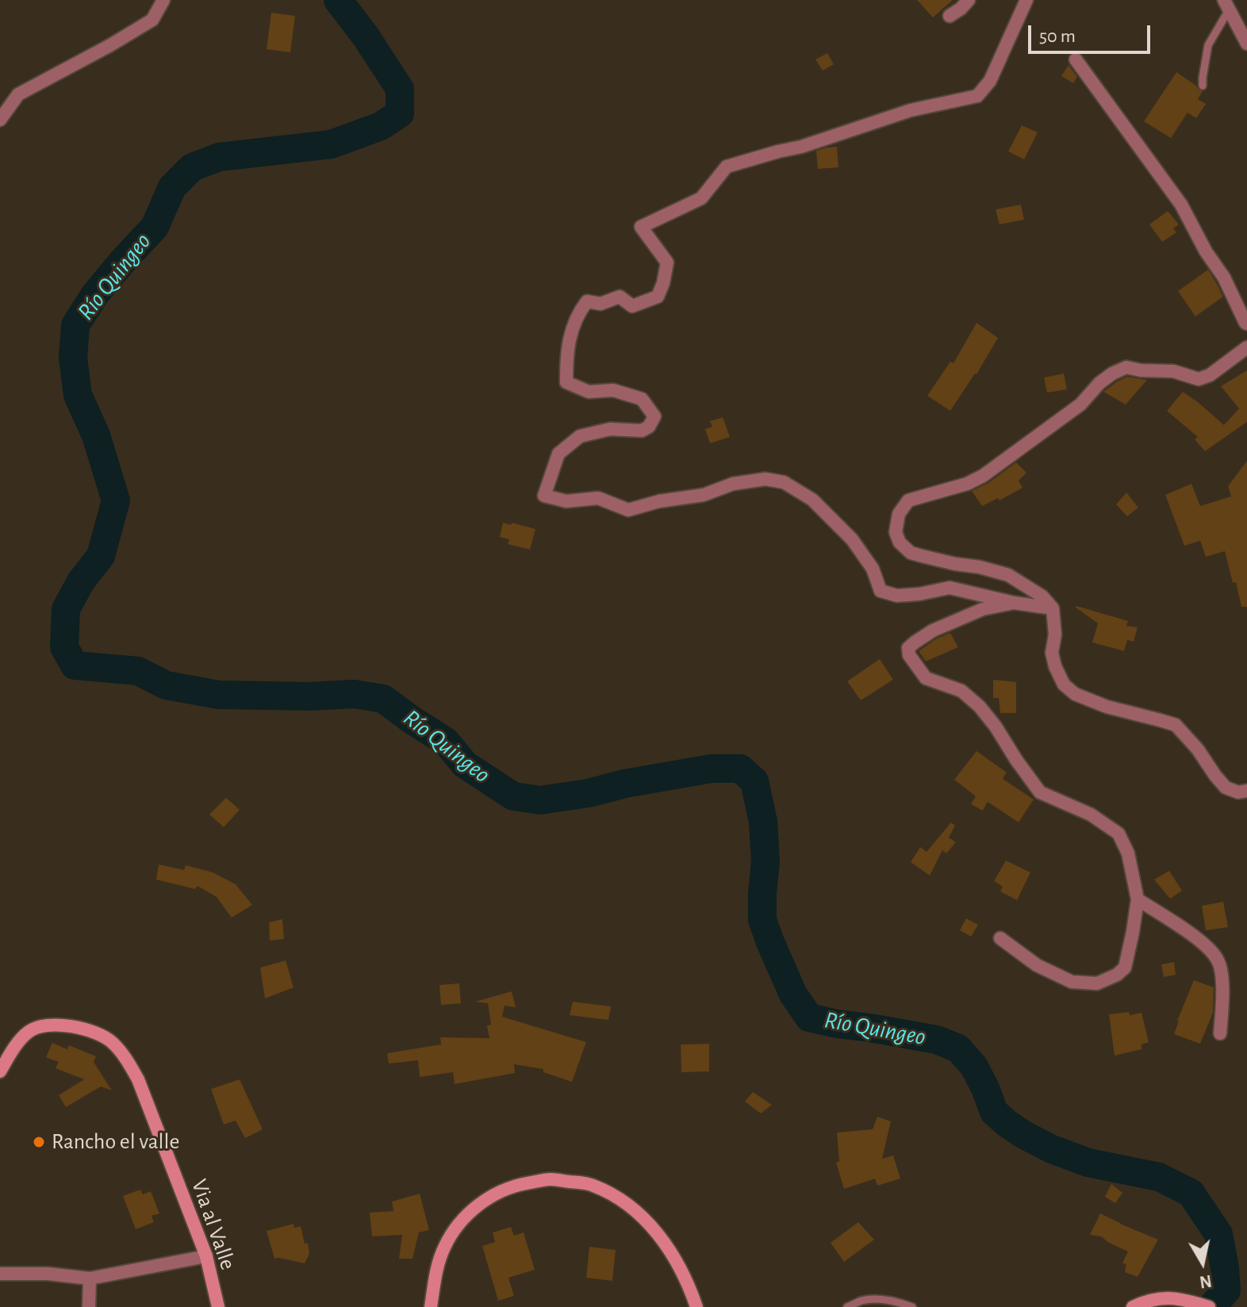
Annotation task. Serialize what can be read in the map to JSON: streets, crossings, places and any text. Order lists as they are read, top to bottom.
{
  "streets": {
    "main road": ["Via al Valle"]
  },
  "water": ["Río Quingeo"],
  "places": ["Rancho el valle"],
  "scale_bar": "50 m",
  "north": "bottom"
}
